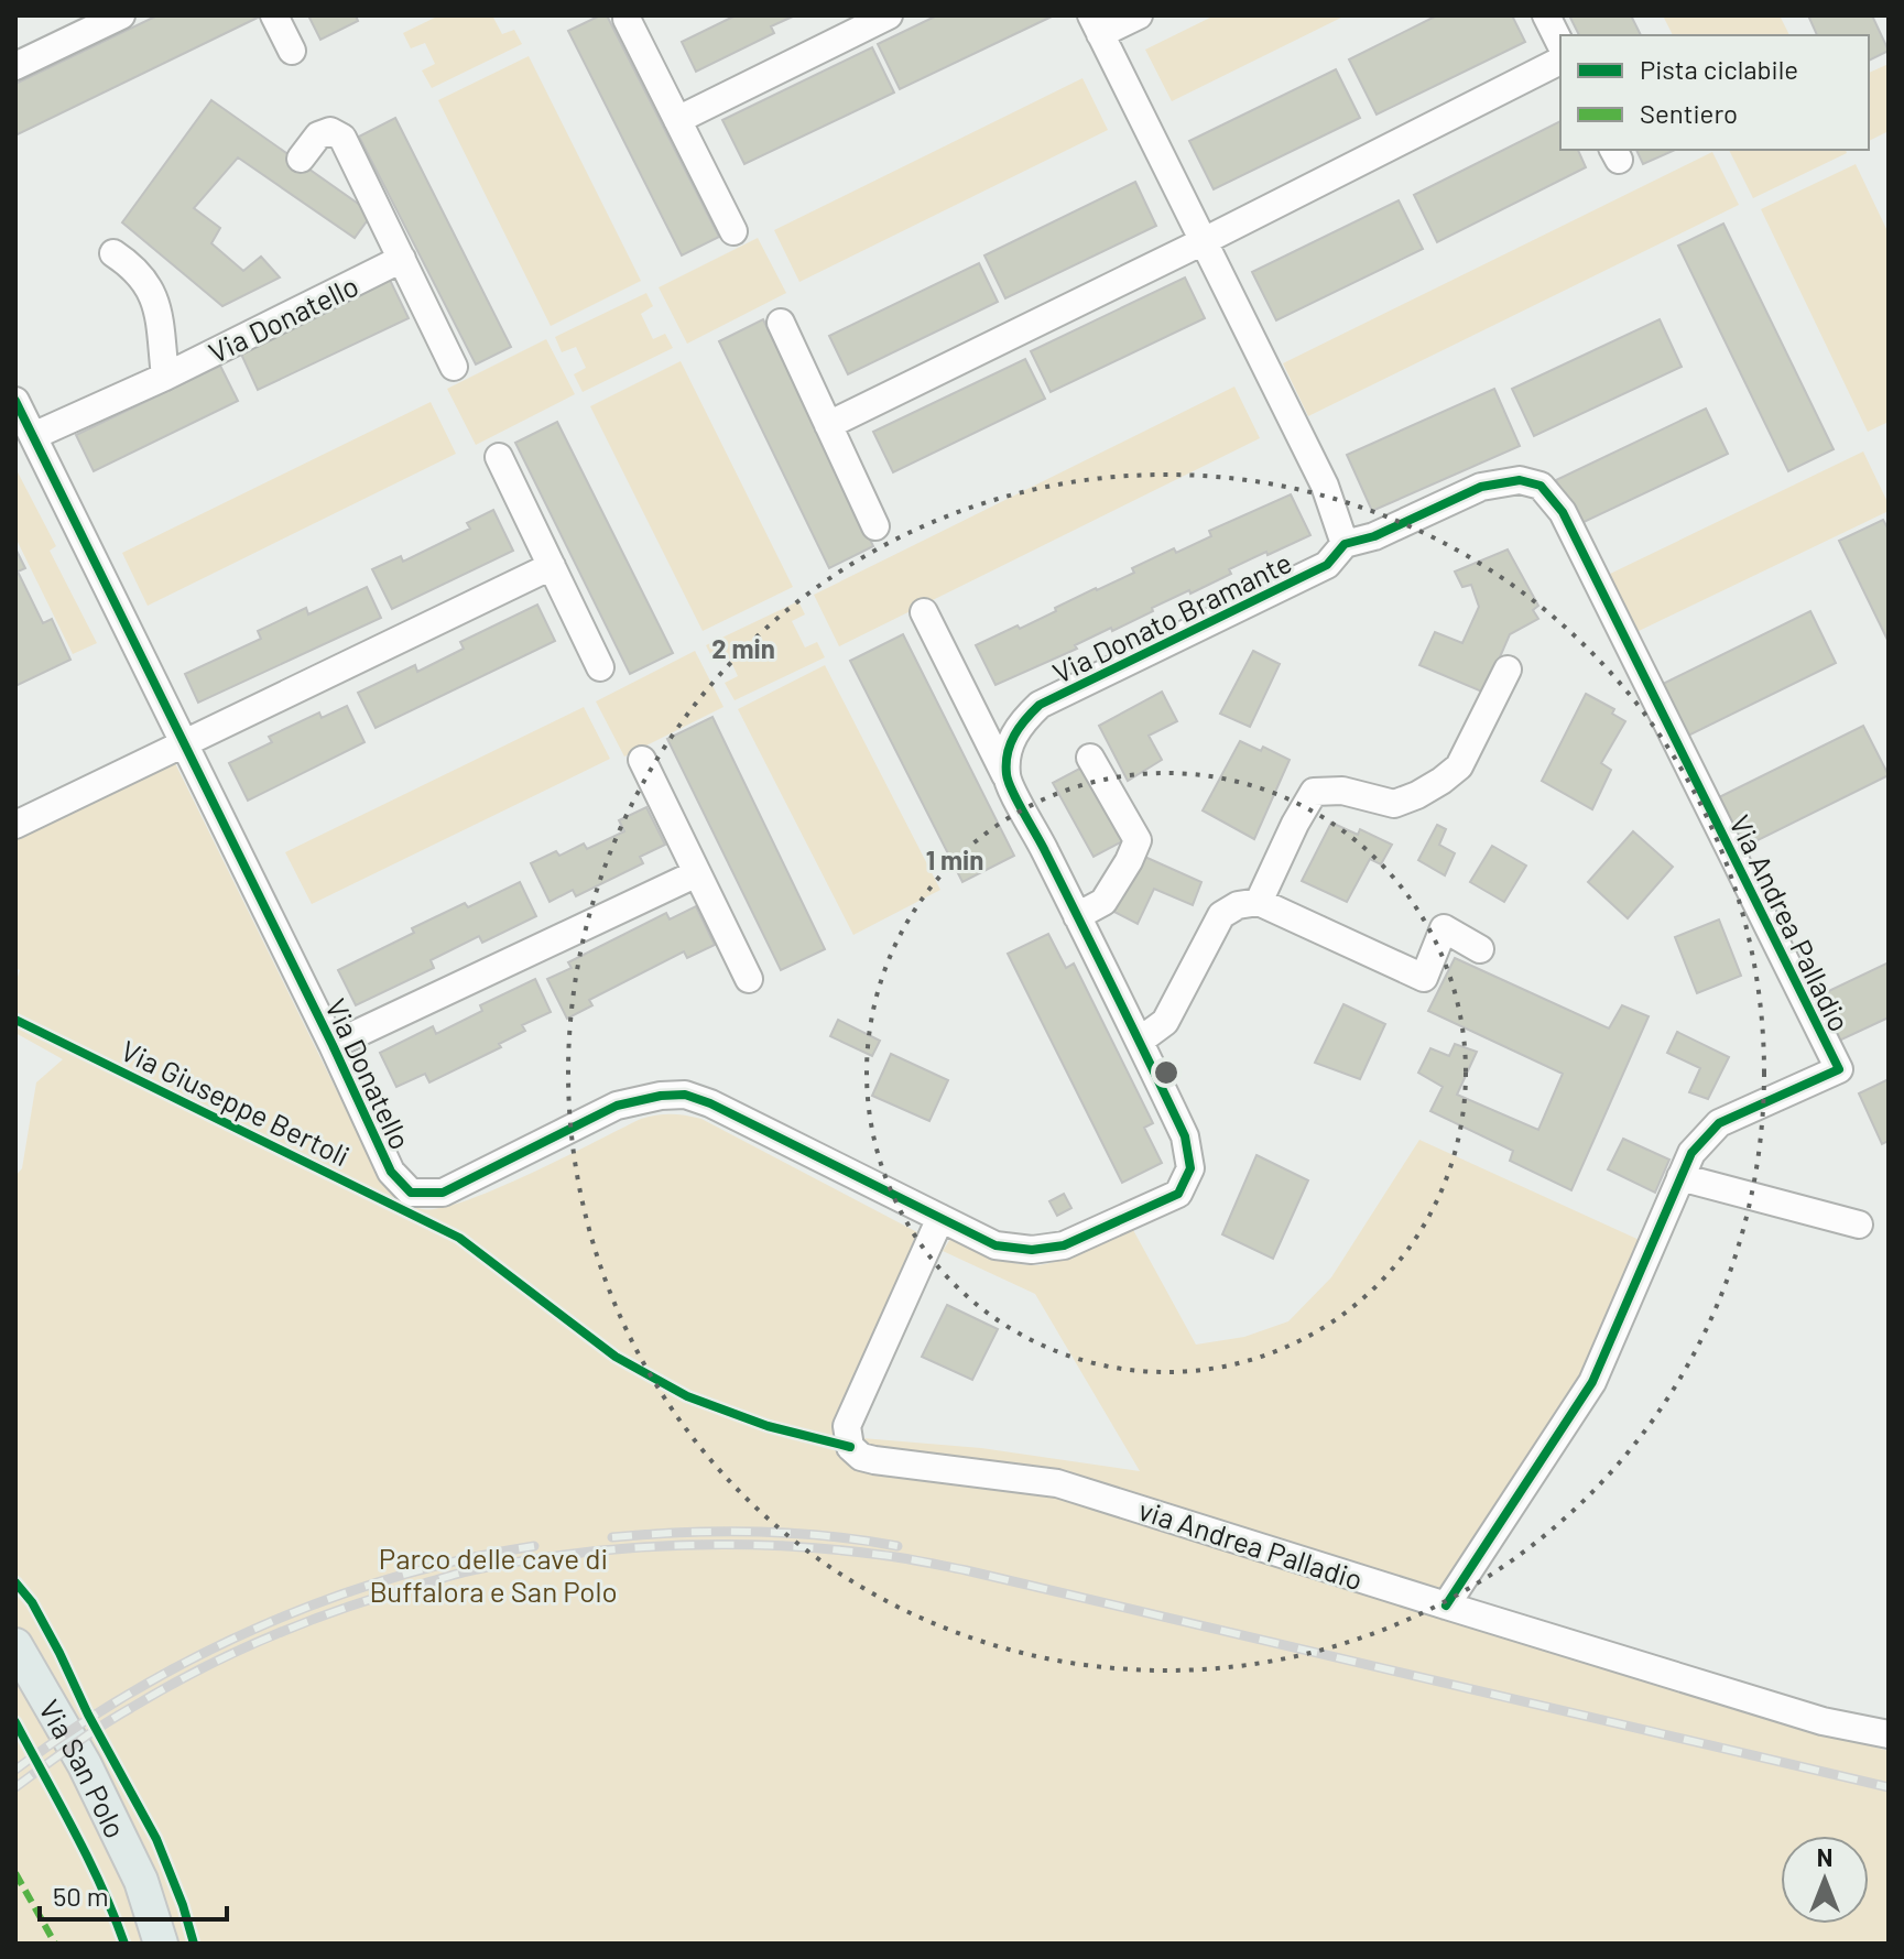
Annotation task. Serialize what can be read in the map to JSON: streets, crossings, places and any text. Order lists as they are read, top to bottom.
{
  "streets": {
    "main road": ["Via San Polo"],
    "street": [
      "Via Donatello",
      "Via Donato Bramante",
      "Via Andrea Palladio",
      "via Andrea Palladio"
    ],
    "cycle path": ["Via Giuseppe Bertoli"]
  },
  "crossings": [
    ["Via Donatello", "via Andrea Palladio"],
    ["Via Donato Bramante", "Via Andrea Palladio"],
    ["Via Andrea Palladio", "via Andrea Palladio"]
  ],
  "parks": ["Parco delle cave di Buffalora e San Polo"],
  "legend": ["Pista ciclabile", "Sentiero"],
  "scale_bar": "50 m",
  "north": "top",
  "rings": ["2 min", "1 min"]
}
